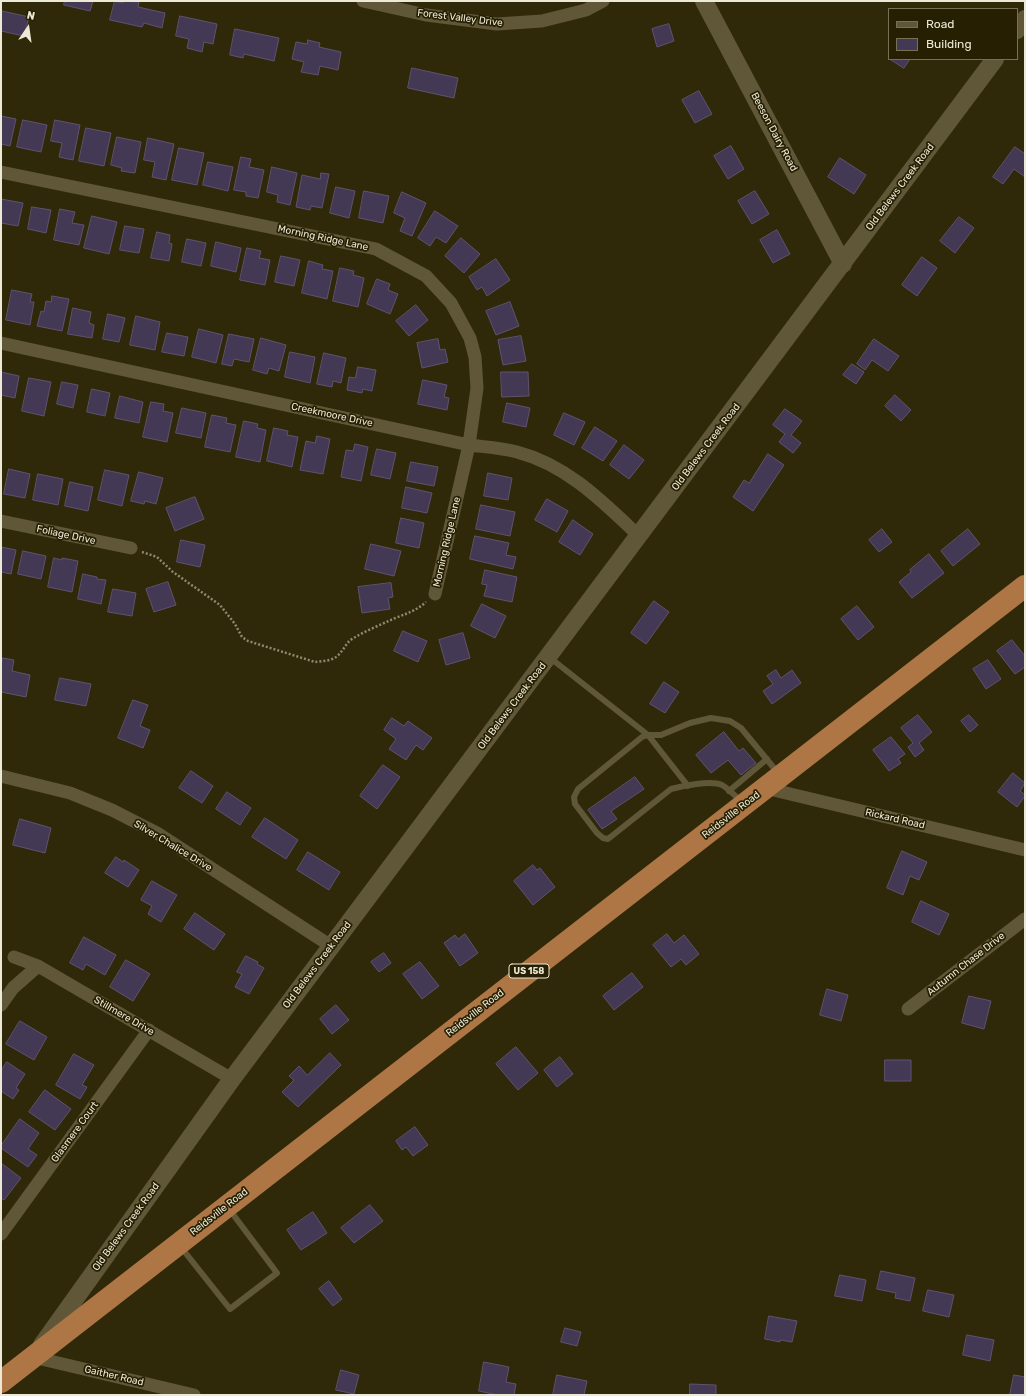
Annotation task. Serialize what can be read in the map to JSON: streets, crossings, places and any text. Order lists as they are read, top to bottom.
{
  "streets": {
    "highway": ["Reidsville Road", "US 158"],
    "street": [
      "Forest Valley Drive",
      "Beeson Dairy Road",
      "Old Belews Creek Road",
      "Morning Ridge Lane",
      "Creekmoore Drive",
      "Foliage Drive",
      "Rickard Road",
      "Silver Chalice Drive",
      "Autumn Chase Drive",
      "Stillmere Drive",
      "Glasmere Court",
      "Gaither Road"
    ]
  },
  "crossings": [
    ["Beeson Dairy Road", "Old Belews Creek Road"],
    ["Old Belews Creek Road", "Creekmoore Drive"],
    ["Old Belews Creek Road", "Reidsville Road"],
    ["Old Belews Creek Road", "Silver Chalice Drive"],
    ["Old Belews Creek Road", "Stillmere Drive"],
    ["Old Belews Creek Road", "Gaither Road"],
    ["Morning Ridge Lane", "Creekmoore Drive"],
    ["Reidsville Road", "Rickard Road"],
    ["Reidsville Road", "Gaither Road"],
    ["Stillmere Drive", "Glasmere Court"]
  ],
  "legend": ["Road", "Building"],
  "north": "top"
}
